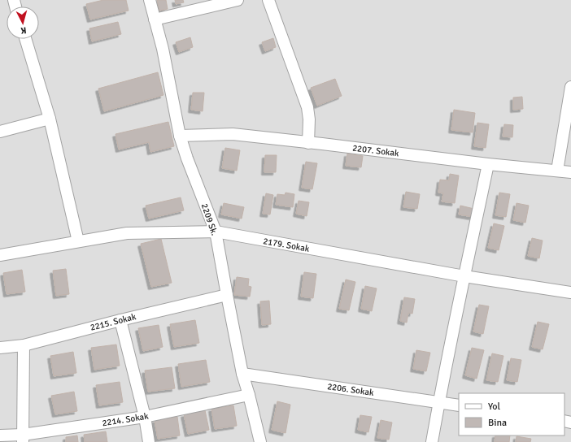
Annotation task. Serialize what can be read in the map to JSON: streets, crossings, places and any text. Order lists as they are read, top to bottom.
{
  "streets": {
    "street": [
      "2207. Sokak",
      "2209 Sk.",
      "2179. Sokak",
      "2215. Sokak",
      "2206. Sokak",
      "2214. Sokak"
    ]
  },
  "crossings": [
    ["2207. Sokak", "2209 Sk."],
    ["2209 Sk.", "2179. Sokak"],
    ["2209 Sk.", "2215. Sokak"],
    ["2209 Sk.", "2206. Sokak"],
    ["2209 Sk.", "2214. Sokak"]
  ],
  "legend": ["Yol", "Bina"],
  "north": "bottom"
}
